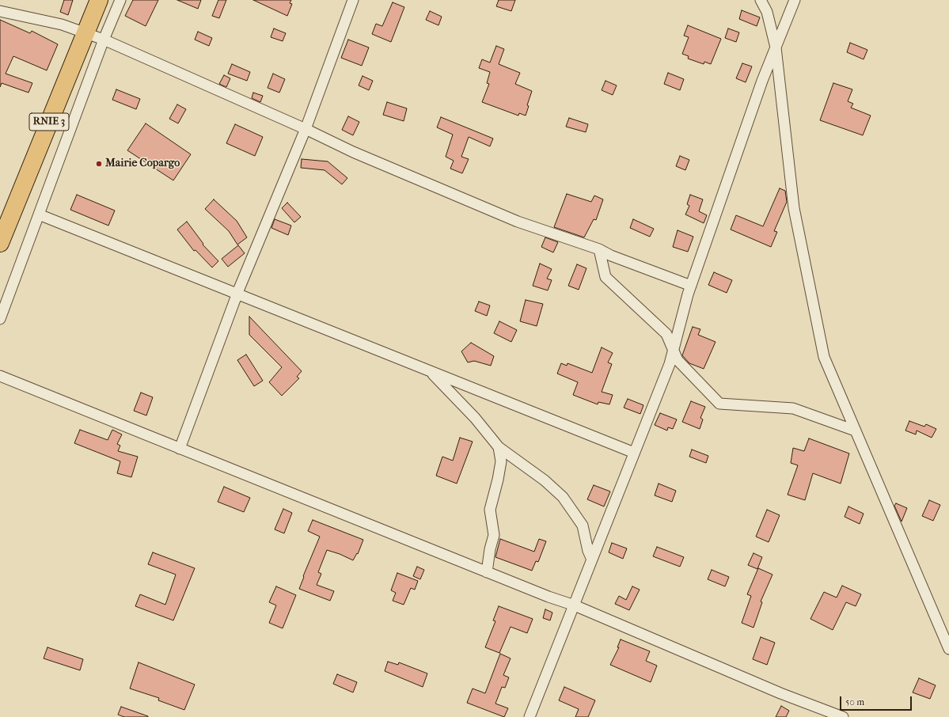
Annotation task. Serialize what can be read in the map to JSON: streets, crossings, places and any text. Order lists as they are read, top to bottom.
{
  "streets": {
    "highway": ["RNIE 3"]
  },
  "places": ["Mairie Copargo"],
  "scale_bar": "50 m"
}
